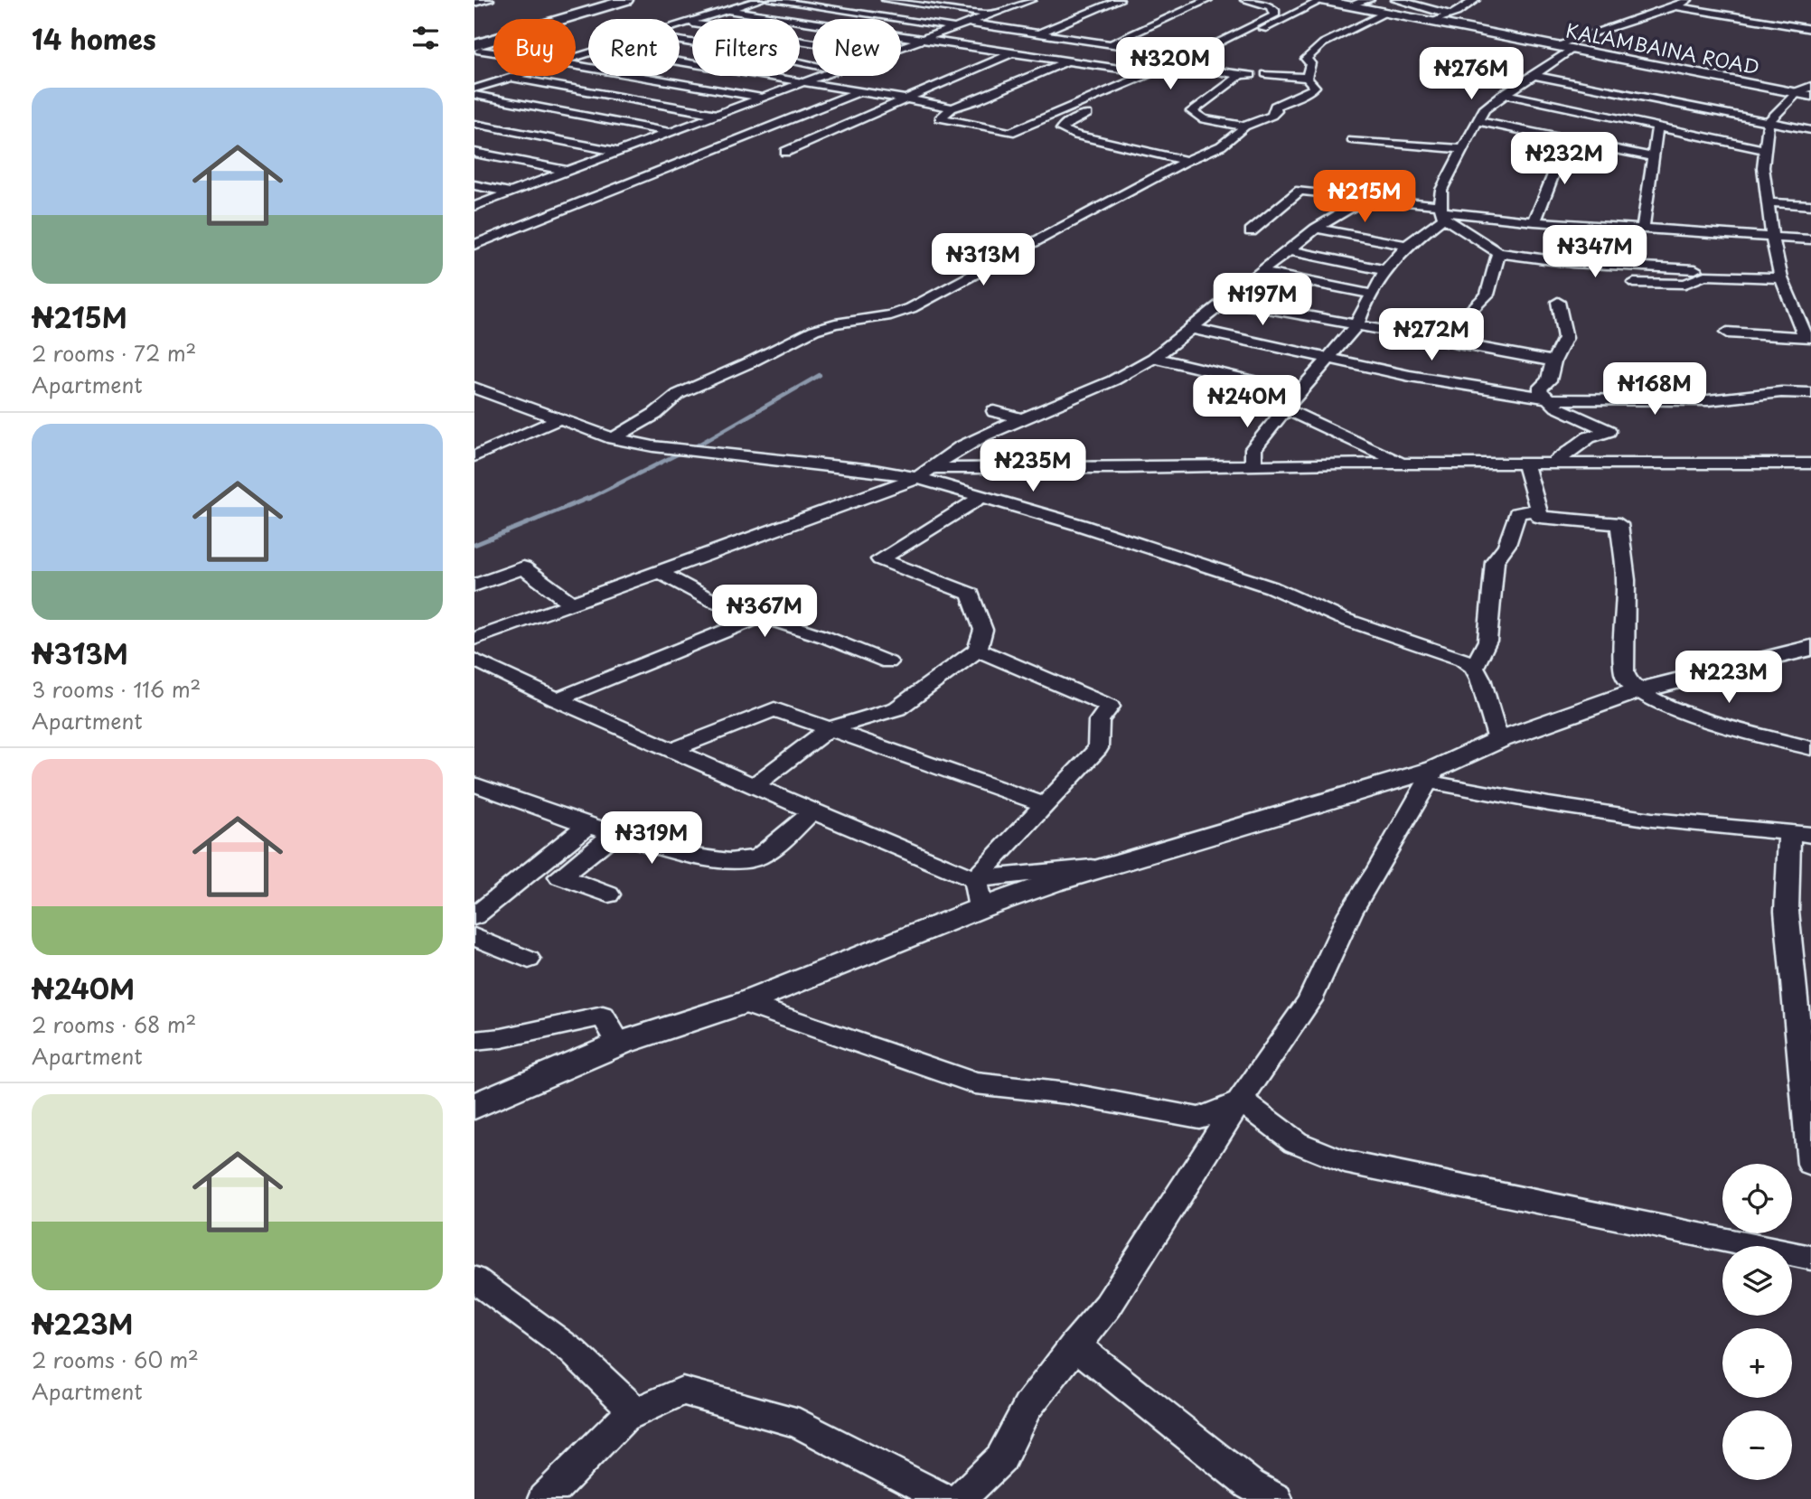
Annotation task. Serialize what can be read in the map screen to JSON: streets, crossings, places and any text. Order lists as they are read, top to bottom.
{
  "streets": {
    "main road": ["KALAMBAINA ROAD"]
  },
  "page": {
    "heading": "14 homes",
    "chip": [
      "Buy",
      "Rent",
      "Filters",
      "New"
    ],
    "price": [
      "₦320M",
      "₦276M",
      "₦232M",
      "₦215M",
      "₦347M",
      "₦313M",
      "₦197M",
      "₦272M",
      "₦168M",
      "₦240M",
      "₦235M",
      "₦367M",
      "₦223M",
      "₦319M"
    ],
    "list": [
      {
        "name": "₦215M",
        "note": "2 rooms · 72 m² · Apartment"
      },
      {
        "name": "₦313M",
        "note": "3 rooms · 116 m² · Apartment"
      },
      {
        "name": "₦240M",
        "note": "2 rooms · 68 m² · Apartment"
      },
      {
        "name": "₦223M",
        "note": "2 rooms · 60 m² · Apartment"
      }
    ],
    "map_buttons": ["+", "−"]
  }
}
